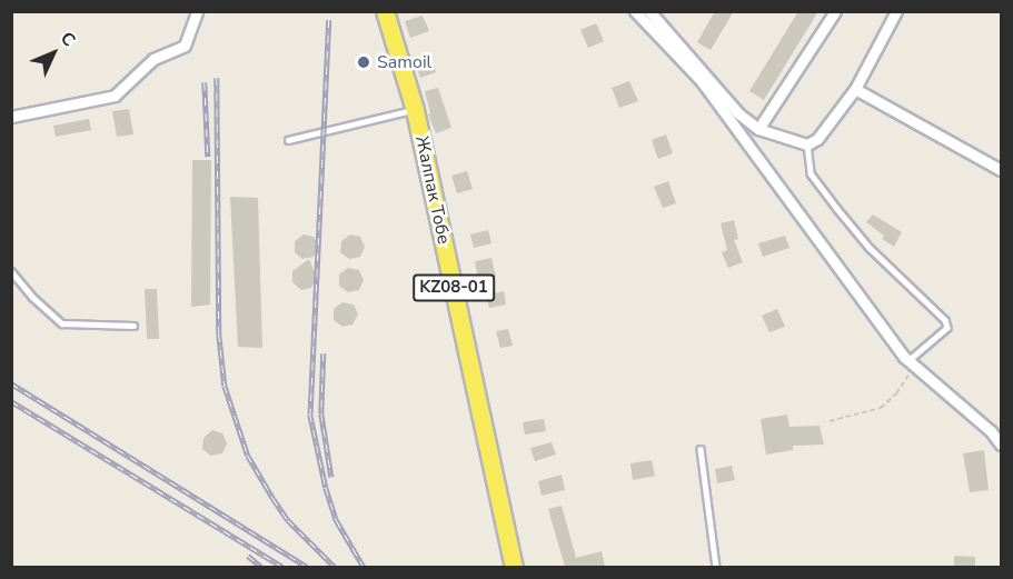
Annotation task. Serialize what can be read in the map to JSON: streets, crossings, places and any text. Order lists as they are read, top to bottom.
{
  "streets": {
    "main road": ["Жалпак Тобе", "KZ08-01"]
  },
  "places": ["Samoil"],
  "north": "top right"
}
